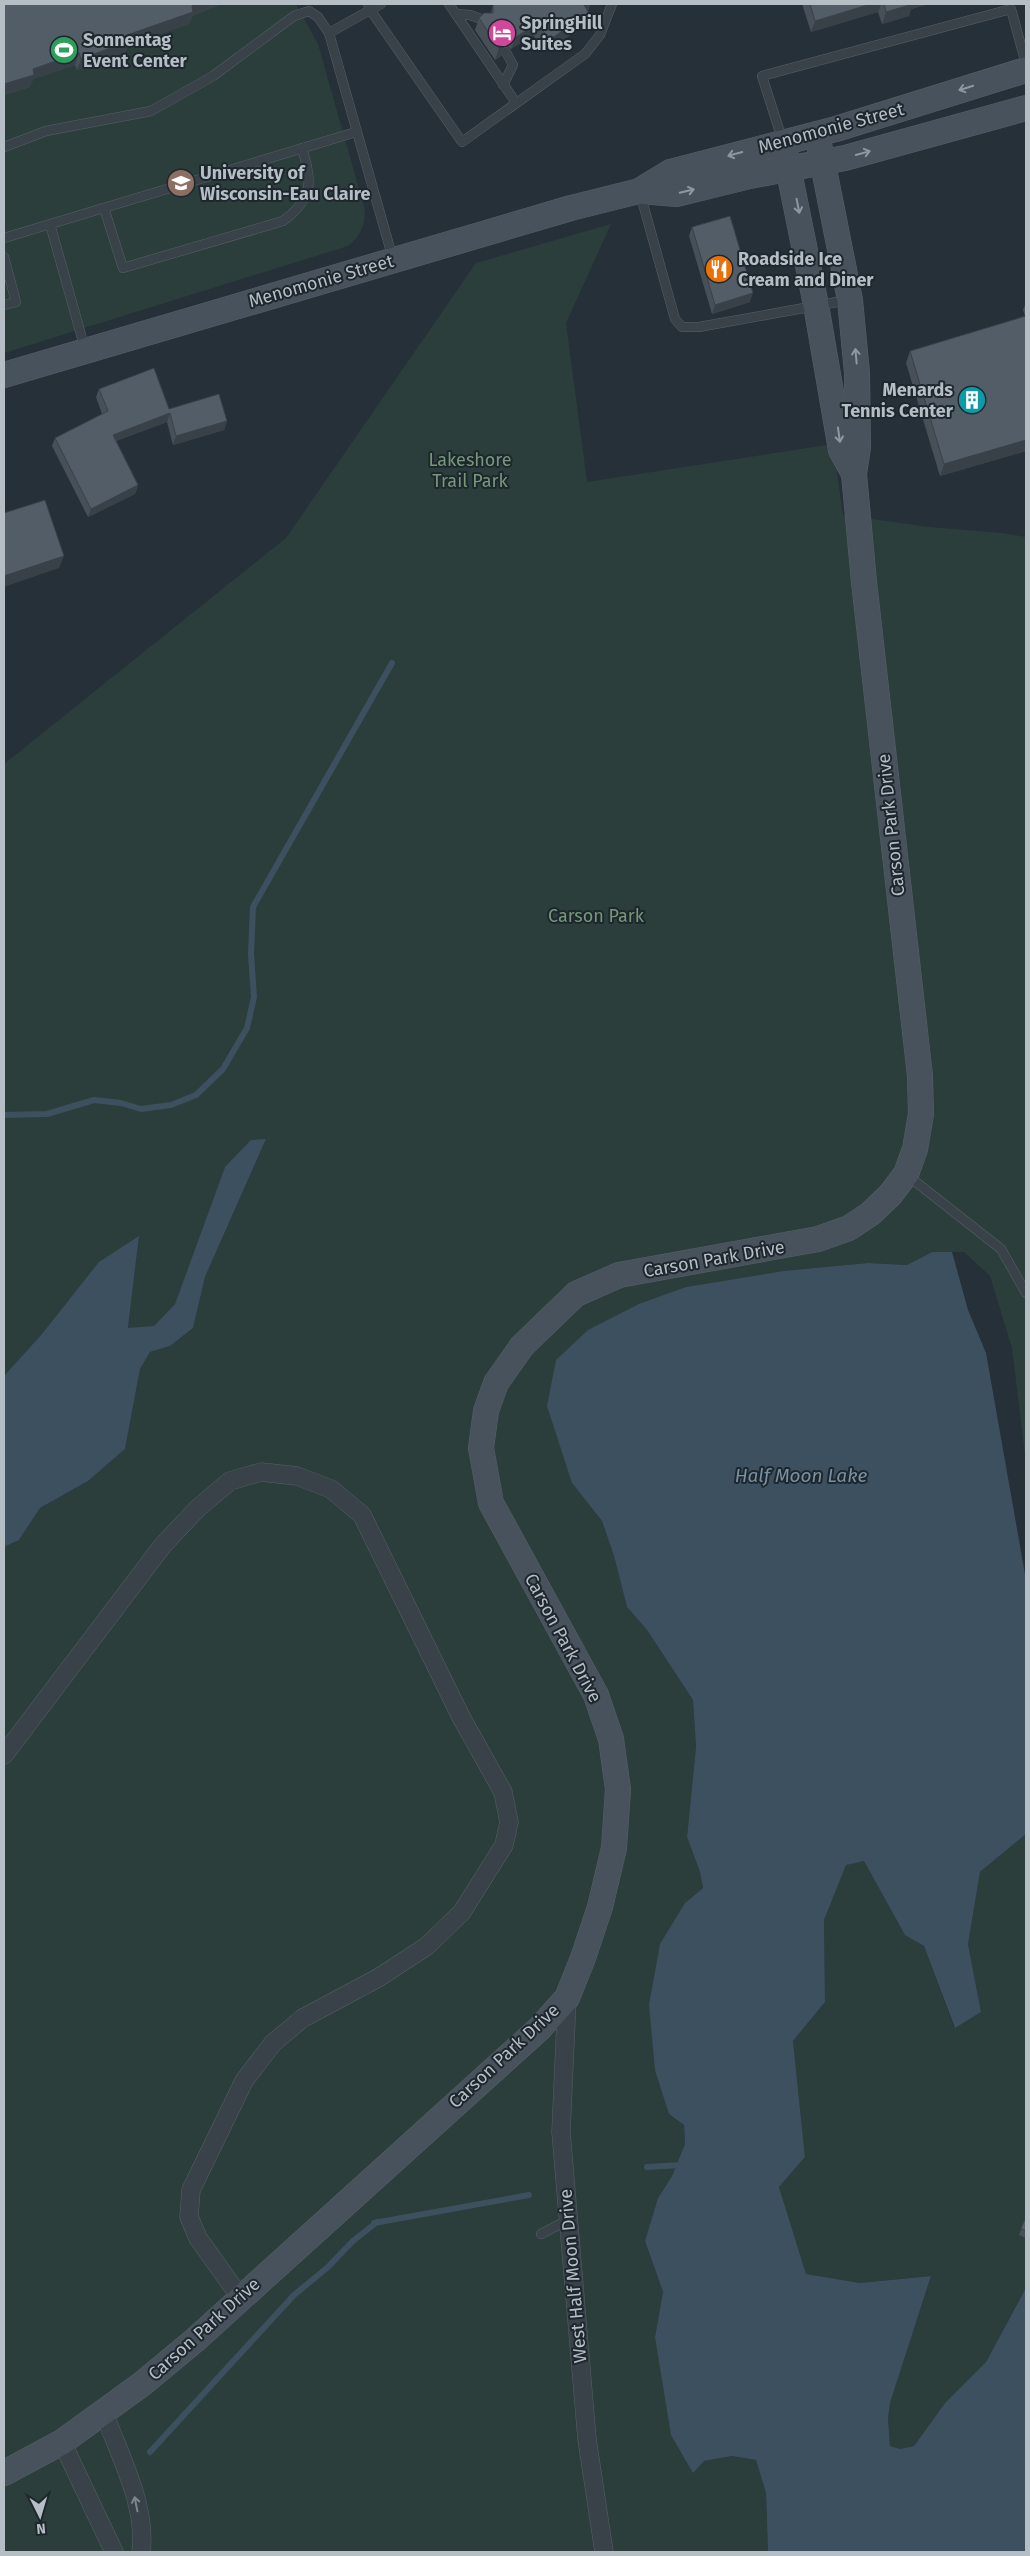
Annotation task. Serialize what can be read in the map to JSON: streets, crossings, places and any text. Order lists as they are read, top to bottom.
{
  "streets": {
    "street": ["Menomonie Street", "Carson Park Drive", "West Half Moon Drive"]
  },
  "crossings": [
    ["Menomonie Street", "Carson Park Drive"],
    ["Carson Park Drive", "West Half Moon Drive"]
  ],
  "water": ["Half Moon Lake"],
  "parks": ["Lakeshore Trail Park", "Carson Park"],
  "places": {
    "hotel": ["SpringHill Suites"],
    "sports": ["Sonnentag Event Center"],
    "school or university": ["University of Wisconsin-Eau Claire"],
    "restaurant": ["Roadside Ice Cream and Diner"],
    "building": ["Menards Tennis Center"]
  },
  "north": "bottom"
}
